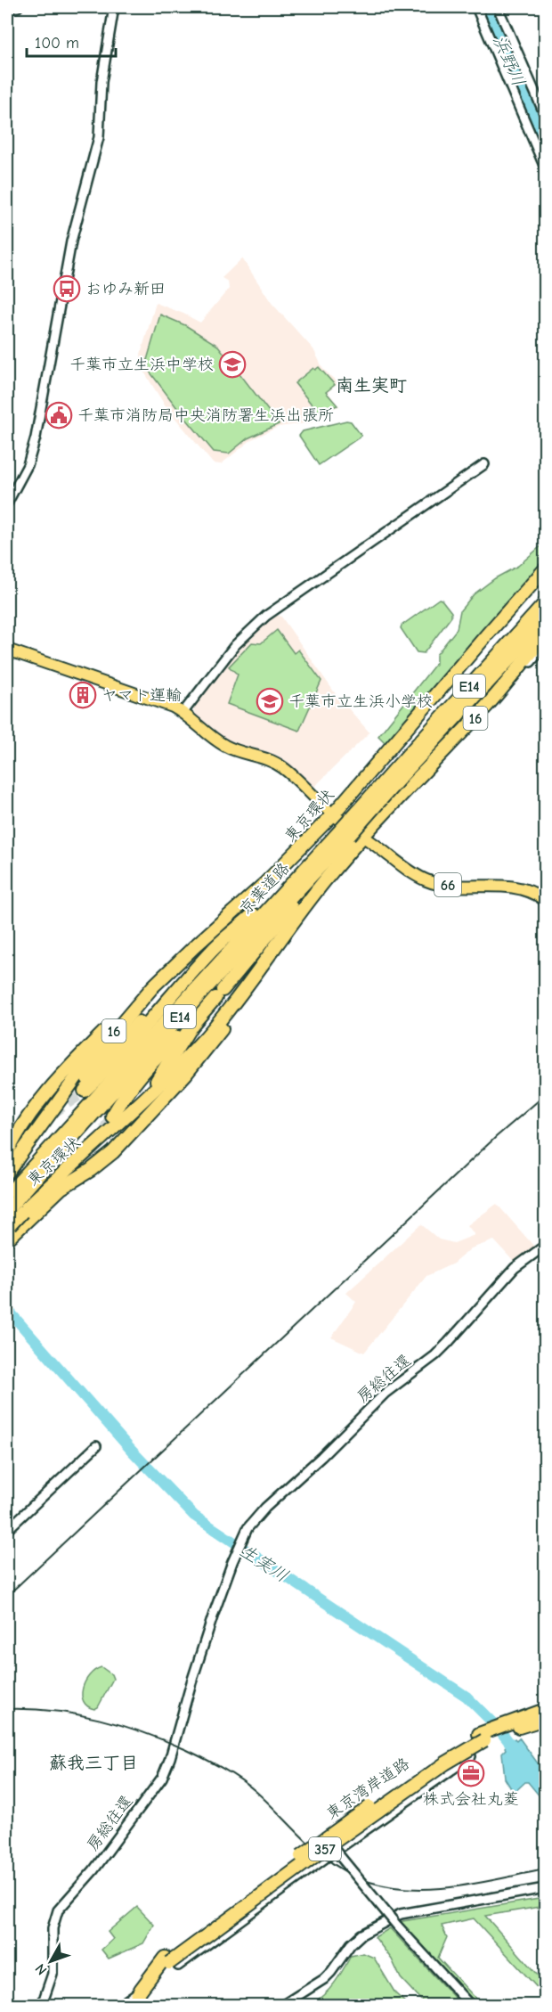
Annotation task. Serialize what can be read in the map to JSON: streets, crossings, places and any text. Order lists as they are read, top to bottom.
{
  "streets": {
    "highway": [
      "E14",
      "16",
      "東京環状",
      "京葉道路",
      "東京湾岸道路",
      "357"
    ],
    "main road": ["66"],
    "street": ["房総往還"]
  },
  "crossings": [
    ["東京環状", "66"]
  ],
  "districts": ["南生実町", "蘇我三丁目"],
  "water": ["浜野川", "生実川"],
  "places": {
    "bus stop": ["おゆみ新田"],
    "school or university": ["千葉市立生浜中学校", "千葉市立生浜小学校"],
    "public building": ["千葉市消防局中央消防署生浜出張所"],
    "building": ["ヤマト運輸"],
    "office": ["株式会社丸菱"]
  },
  "scale_bar": "100 m",
  "north": "bottom left"
}
